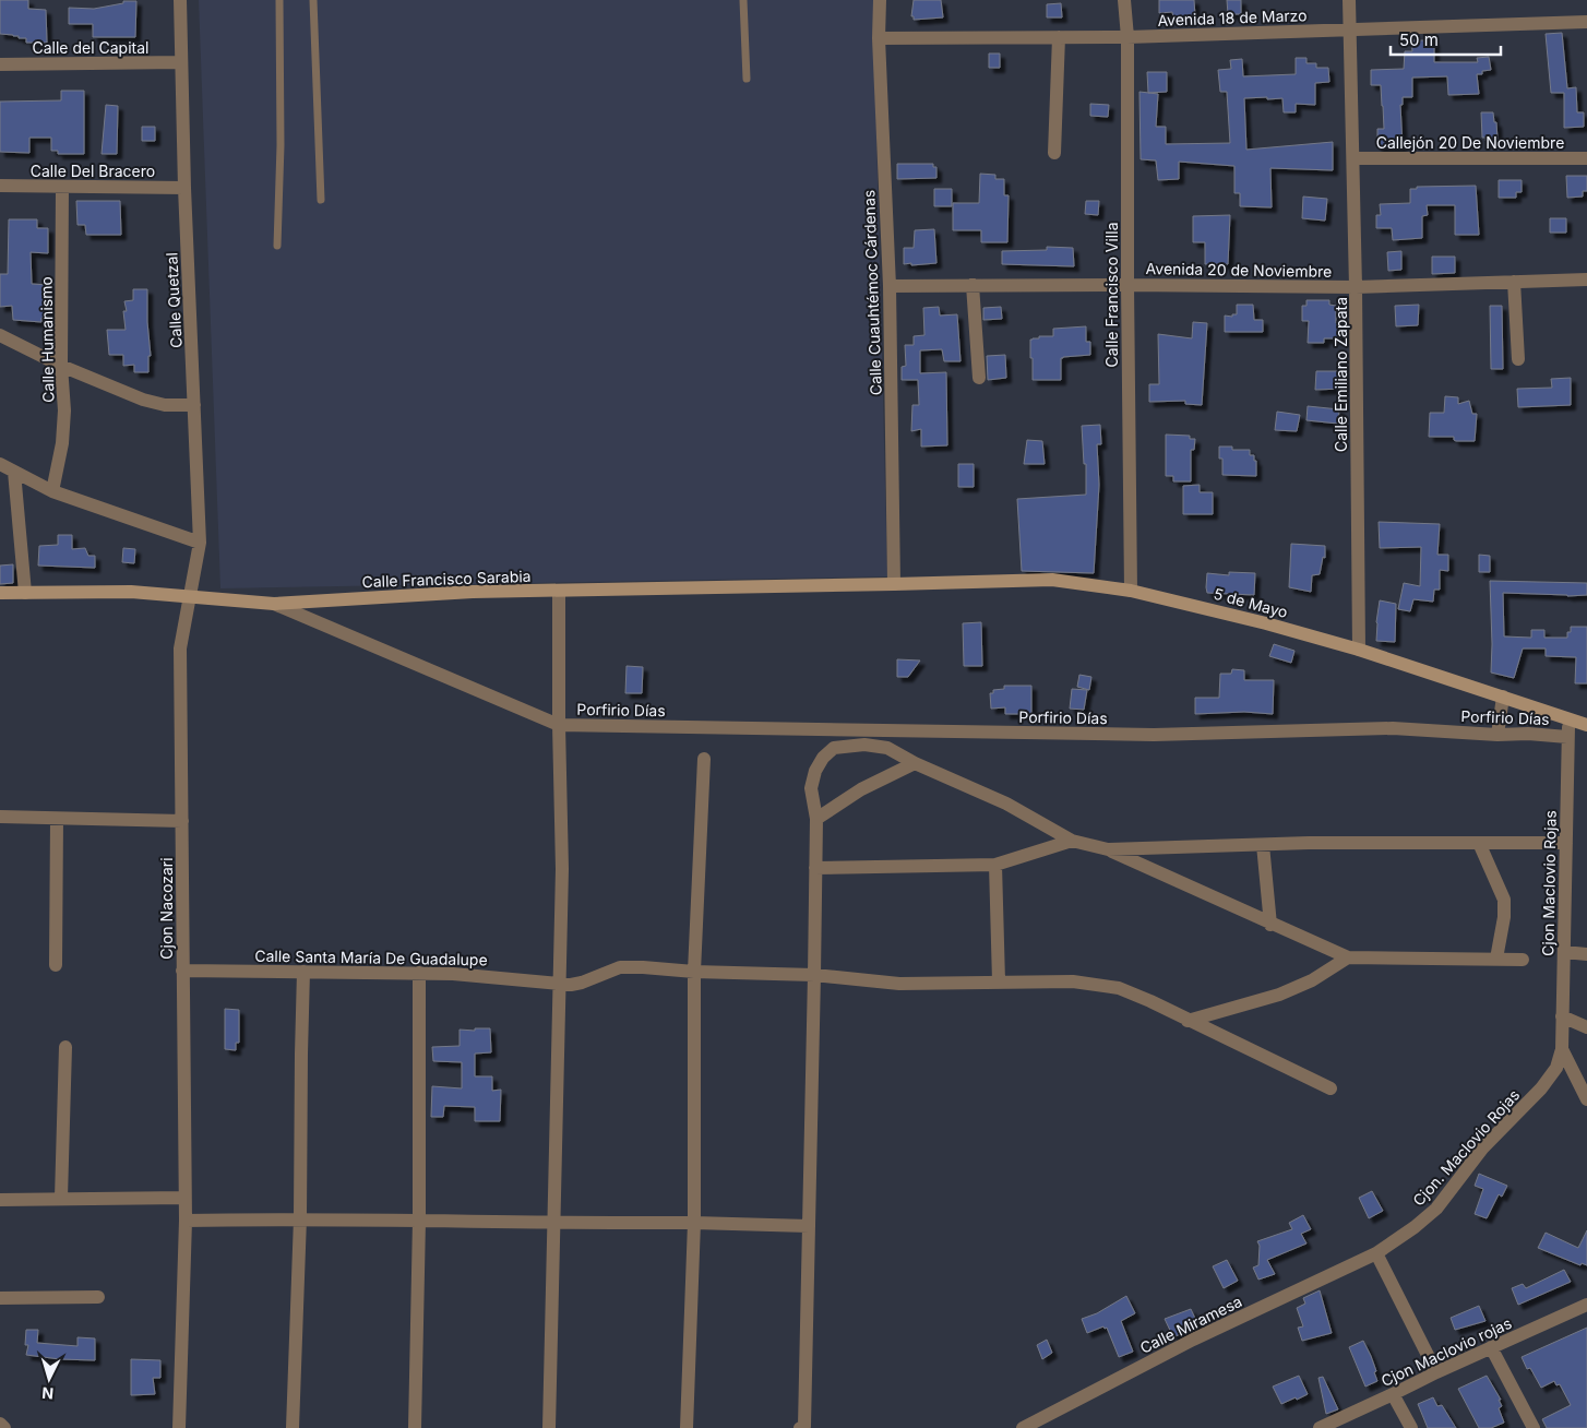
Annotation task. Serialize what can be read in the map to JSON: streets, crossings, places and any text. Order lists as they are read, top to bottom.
{
  "streets": {
    "street": [
      "Avenida 18 de Marzo",
      "Calle del Capital",
      "Callejón 20 De Noviembre",
      "Calle Del Bracero",
      "Avenida 20 de Noviembre",
      "Calle Cuauhtémoc Cárdenas",
      "Calle Francisco Villa",
      "Calle Quetzal",
      "Calle Humanismo",
      "Calle Emiliano Zapata",
      "Calle Francisco Sarabia",
      "5 de Mayo",
      "Porfirio Días",
      "Cjon Maclovio Rojas",
      "Cjon Nacozari",
      "Calle Santa María De Guadalupe",
      "Cjon. Maclovio Rojas",
      "Calle Miramesa",
      "Cjon Maclovio rojas"
    ]
  },
  "crossings": [
    ["Avenida 18 de Marzo", "Calle Cuauhtémoc Cárdenas"],
    ["Avenida 18 de Marzo", "Calle Francisco Villa"],
    ["Avenida 18 de Marzo", "Calle Emiliano Zapata"],
    ["Calle del Capital", "Calle Quetzal"],
    ["Callejón 20 De Noviembre", "Calle Emiliano Zapata"],
    ["Calle Del Bracero", "Calle Quetzal"],
    ["Calle Del Bracero", "Calle Humanismo"],
    ["Avenida 20 de Noviembre", "Calle Cuauhtémoc Cárdenas"],
    ["Avenida 20 de Noviembre", "Calle Francisco Villa"],
    ["Avenida 20 de Noviembre", "Calle Emiliano Zapata"],
    ["Calle Cuauhtémoc Cárdenas", "Calle Francisco Sarabia"],
    ["Calle Cuauhtémoc Cárdenas", "5 de Mayo"],
    ["Calle Francisco Villa", "5 de Mayo"],
    ["Calle Quetzal", "Calle Francisco Sarabia"],
    ["Calle Quetzal", "Cjon Nacozari"],
    ["Calle Emiliano Zapata", "5 de Mayo"],
    ["Calle Francisco Sarabia", "5 de Mayo"],
    ["Calle Francisco Sarabia", "Cjon Nacozari"],
    ["5 de Mayo", "Cjon Maclovio Rojas"],
    ["Porfirio Días", "Cjon Maclovio Rojas"],
    ["Cjon Maclovio Rojas", "Cjon. Maclovio Rojas"],
    ["Cjon Nacozari", "Calle Santa María De Guadalupe"],
    ["Cjon. Maclovio Rojas", "Calle Miramesa"]
  ],
  "scale_bar": "50 m",
  "north": "bottom"
}
